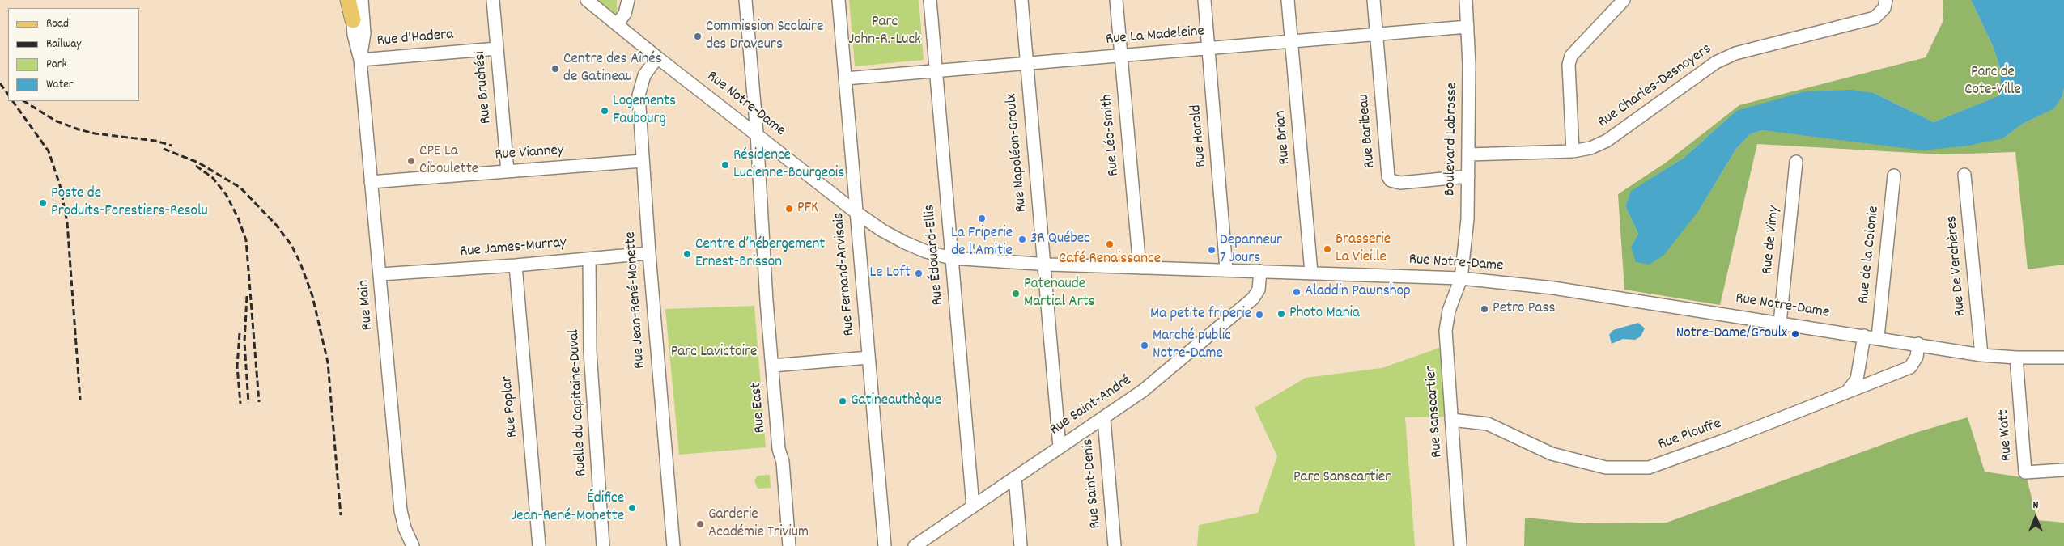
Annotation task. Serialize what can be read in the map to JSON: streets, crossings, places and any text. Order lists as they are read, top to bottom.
{
  "streets": {
    "street": [
      "Rue La Madeleine",
      "Rue d'Hadera",
      "Rue Charles-Desnoyers",
      "Rue Bruchési",
      "Rue Notre-Dame",
      "Rue Baribeau",
      "Rue Léo-Smith",
      "Rue Harold",
      "Rue Brian",
      "Boulevard Labrosse",
      "Rue Napoléon-Groulx",
      "Rue Vianney",
      "Rue de Vimy",
      "Rue James-Murray",
      "Rue Édouard-Ellis",
      "Rue de la Colonie",
      "Rue De Verchères",
      "Rue Fernand-Arvisais",
      "Rue Jean-René-Monette",
      "Rue Main",
      "Ruelle du Capitaine-Duval",
      "Rue Saint-André",
      "Rue Poplar",
      "Rue East",
      "Rue Sanscartier",
      "Rue Plouffe",
      "Rue Watt",
      "Rue Saint-Denis"
    ]
  },
  "crossings": [
    ["Rue La Madeleine", "Rue Baribeau"],
    ["Rue La Madeleine", "Rue Léo-Smith"],
    ["Rue La Madeleine", "Rue Harold"],
    ["Rue La Madeleine", "Rue Brian"],
    ["Rue La Madeleine", "Boulevard Labrosse"],
    ["Rue La Madeleine", "Rue Napoléon-Groulx"],
    ["Rue La Madeleine", "Rue Édouard-Ellis"],
    ["Rue La Madeleine", "Rue Fernand-Arvisais"],
    ["Rue d'Hadera", "Rue Bruchési"],
    ["Rue d'Hadera", "Rue Main"],
    ["Rue Charles-Desnoyers", "Boulevard Labrosse"],
    ["Rue Bruchési", "Rue Vianney"],
    ["Rue Notre-Dame", "Rue Léo-Smith"],
    ["Rue Notre-Dame", "Rue Harold"],
    ["Rue Notre-Dame", "Rue Brian"],
    ["Rue Notre-Dame", "Boulevard Labrosse"],
    ["Rue Notre-Dame", "Rue Napoléon-Groulx"],
    ["Rue Notre-Dame", "Rue de Vimy"],
    ["Rue Notre-Dame", "Rue Édouard-Ellis"],
    ["Rue Notre-Dame", "Rue de la Colonie"],
    ["Rue Notre-Dame", "Rue De Verchères"],
    ["Rue Notre-Dame", "Rue Fernand-Arvisais"],
    ["Rue Notre-Dame", "Rue Jean-René-Monette"],
    ["Rue Notre-Dame", "Rue Saint-André"],
    ["Rue Notre-Dame", "Rue East"],
    ["Rue Notre-Dame", "Rue Sanscartier"],
    ["Rue Notre-Dame", "Rue Plouffe"],
    ["Rue Notre-Dame", "Rue Watt"],
    ["Rue Baribeau", "Boulevard Labrosse"],
    ["Boulevard Labrosse", "Rue Sanscartier"],
    ["Rue Napoléon-Groulx", "Rue Saint-André"],
    ["Rue Vianney", "Rue Jean-René-Monette"],
    ["Rue Vianney", "Rue Main"],
    ["Rue James-Murray", "Rue Jean-René-Monette"],
    ["Rue James-Murray", "Rue Main"],
    ["Rue James-Murray", "Ruelle du Capitaine-Duval"],
    ["Rue James-Murray", "Rue Poplar"],
    ["Rue Édouard-Ellis", "Rue Saint-André"],
    ["Rue Saint-André", "Rue Saint-Denis"],
    ["Rue Sanscartier", "Rue Plouffe"]
  ],
  "parks": [
    "Parc John-R.-Luck",
    "Parc de Cote-Ville",
    "Parc Lavictoire",
    "Parc Sanscartier"
  ],
  "places": [
    "Commission Scolaire des Draveurs",
    "Centre des Aînés de Gatineau",
    "Logements Faubourg",
    "CPE La Ciboulette",
    "Résidence Lucienne-Bourgeois",
    "Poste de Produits-Forestiers-Resolu",
    "PFK",
    "La Friperie de l'Amitie",
    "3R Québec",
    "Café Renaissance",
    "Brasserie La Vieille",
    "Depanneur 7 Jours",
    "Centre d’hébergement Ernest-Brisson",
    "Le Loft",
    "Aladdin Pawnshop",
    "Patenaude Martial Arts",
    "Petro Pass",
    "Photo Mania",
    "Ma petite friperie",
    "Notre-Dame/Groulx",
    "Marché public Notre-Dame",
    "Gatineauthèque",
    "Édifice Jean-René-Monette",
    "Garderie Académie Trivium"
  ],
  "legend": [
    "Road",
    "Railway",
    "Park",
    "Water"
  ],
  "north": "top"
}
